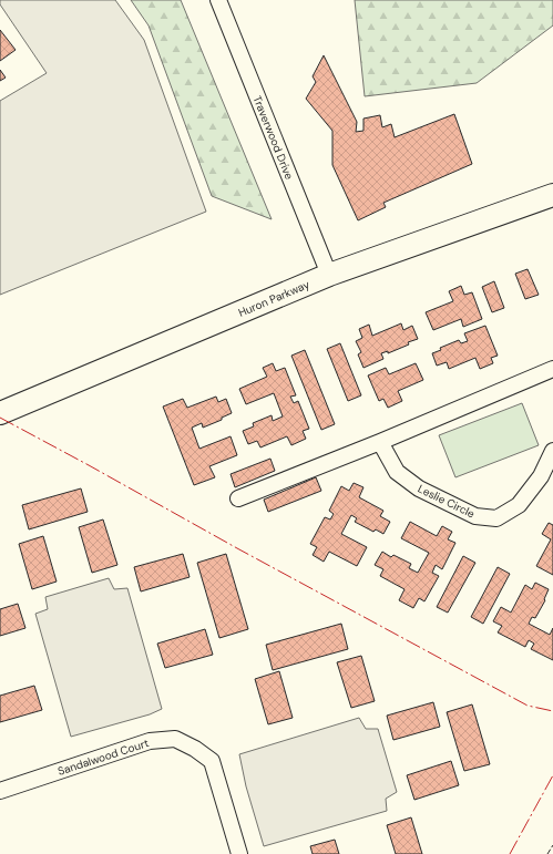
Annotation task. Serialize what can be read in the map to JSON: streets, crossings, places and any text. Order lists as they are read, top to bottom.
{
  "streets": {
    "street": [
      "Traverwood Drive",
      "Huron Parkway",
      "Leslie Circle",
      "Sandalwood Court"
    ]
  },
  "crossings": [
    ["Traverwood Drive", "Huron Parkway"]
  ]
}
